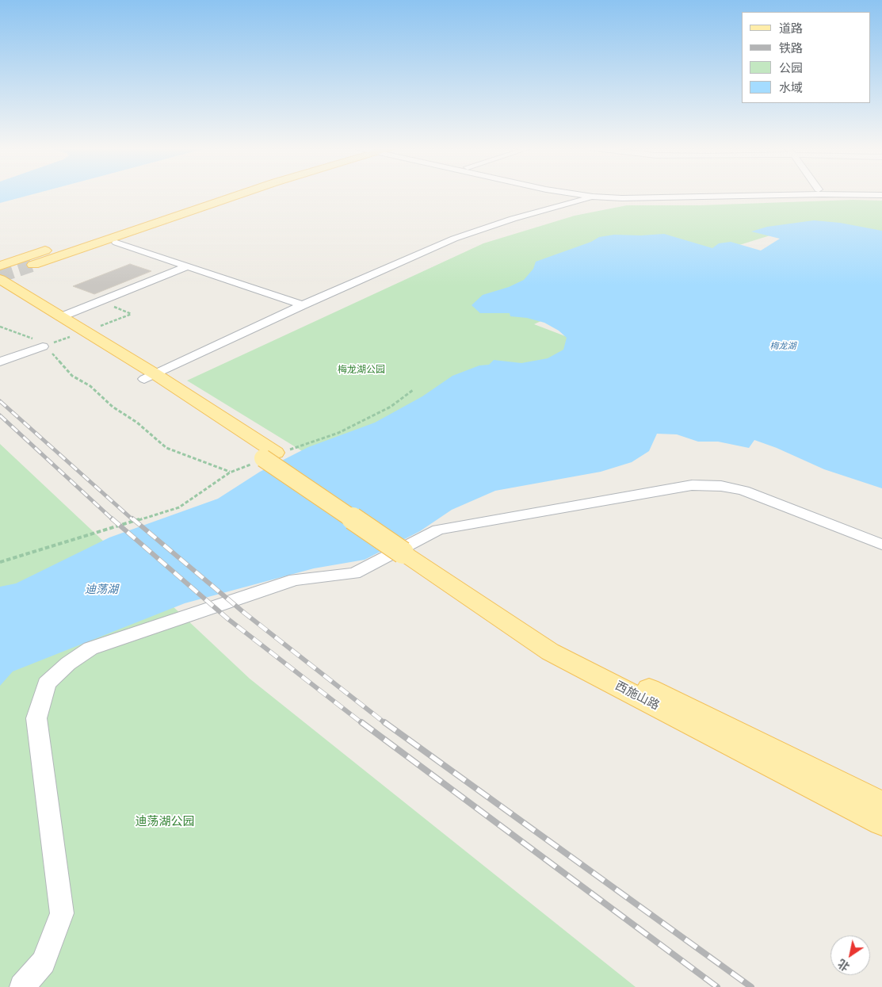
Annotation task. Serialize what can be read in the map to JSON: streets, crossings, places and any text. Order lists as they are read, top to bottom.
{
  "streets": {
    "main road": ["西施山路"]
  },
  "water": ["梅龙湖", "迪荡湖"],
  "parks": ["梅龙湖公园", "迪荡湖公园"],
  "legend": [
    "道路",
    "铁路",
    "公园",
    "水域"
  ],
  "north": "bottom left"
}
